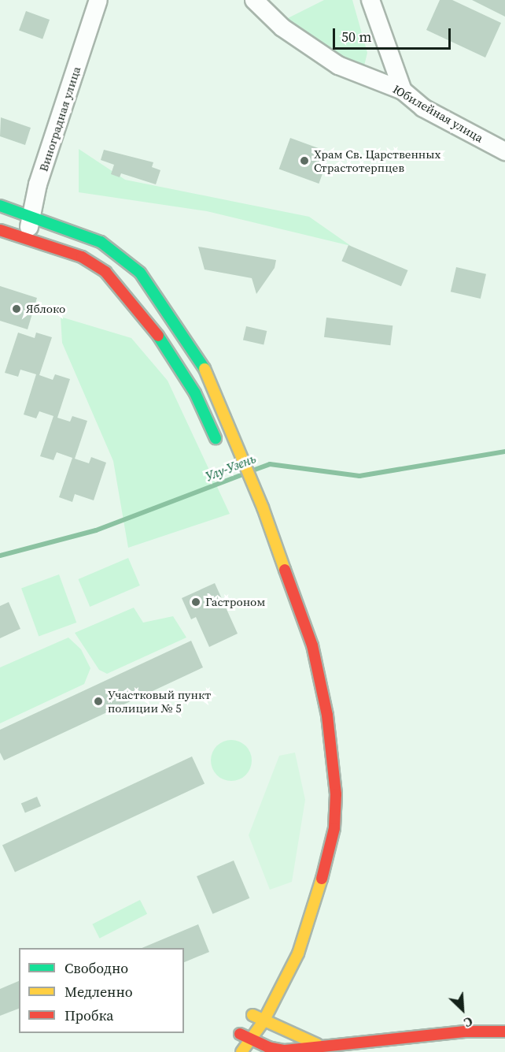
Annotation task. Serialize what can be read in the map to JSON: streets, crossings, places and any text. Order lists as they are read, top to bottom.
{
  "streets": {
    "street": ["Юбилейная улица", "Виноградная улица"]
  },
  "water": ["Улу-Узень"],
  "places": [
    "Храм Св. Царственных Страстотерпцев",
    "Яблоко",
    "Гастроном",
    "Участковый пункт полиции № 5"
  ],
  "legend": ["Свободно", "Медленно", "Пробка"],
  "scale_bar": "50 m",
  "north": "bottom right"
}
